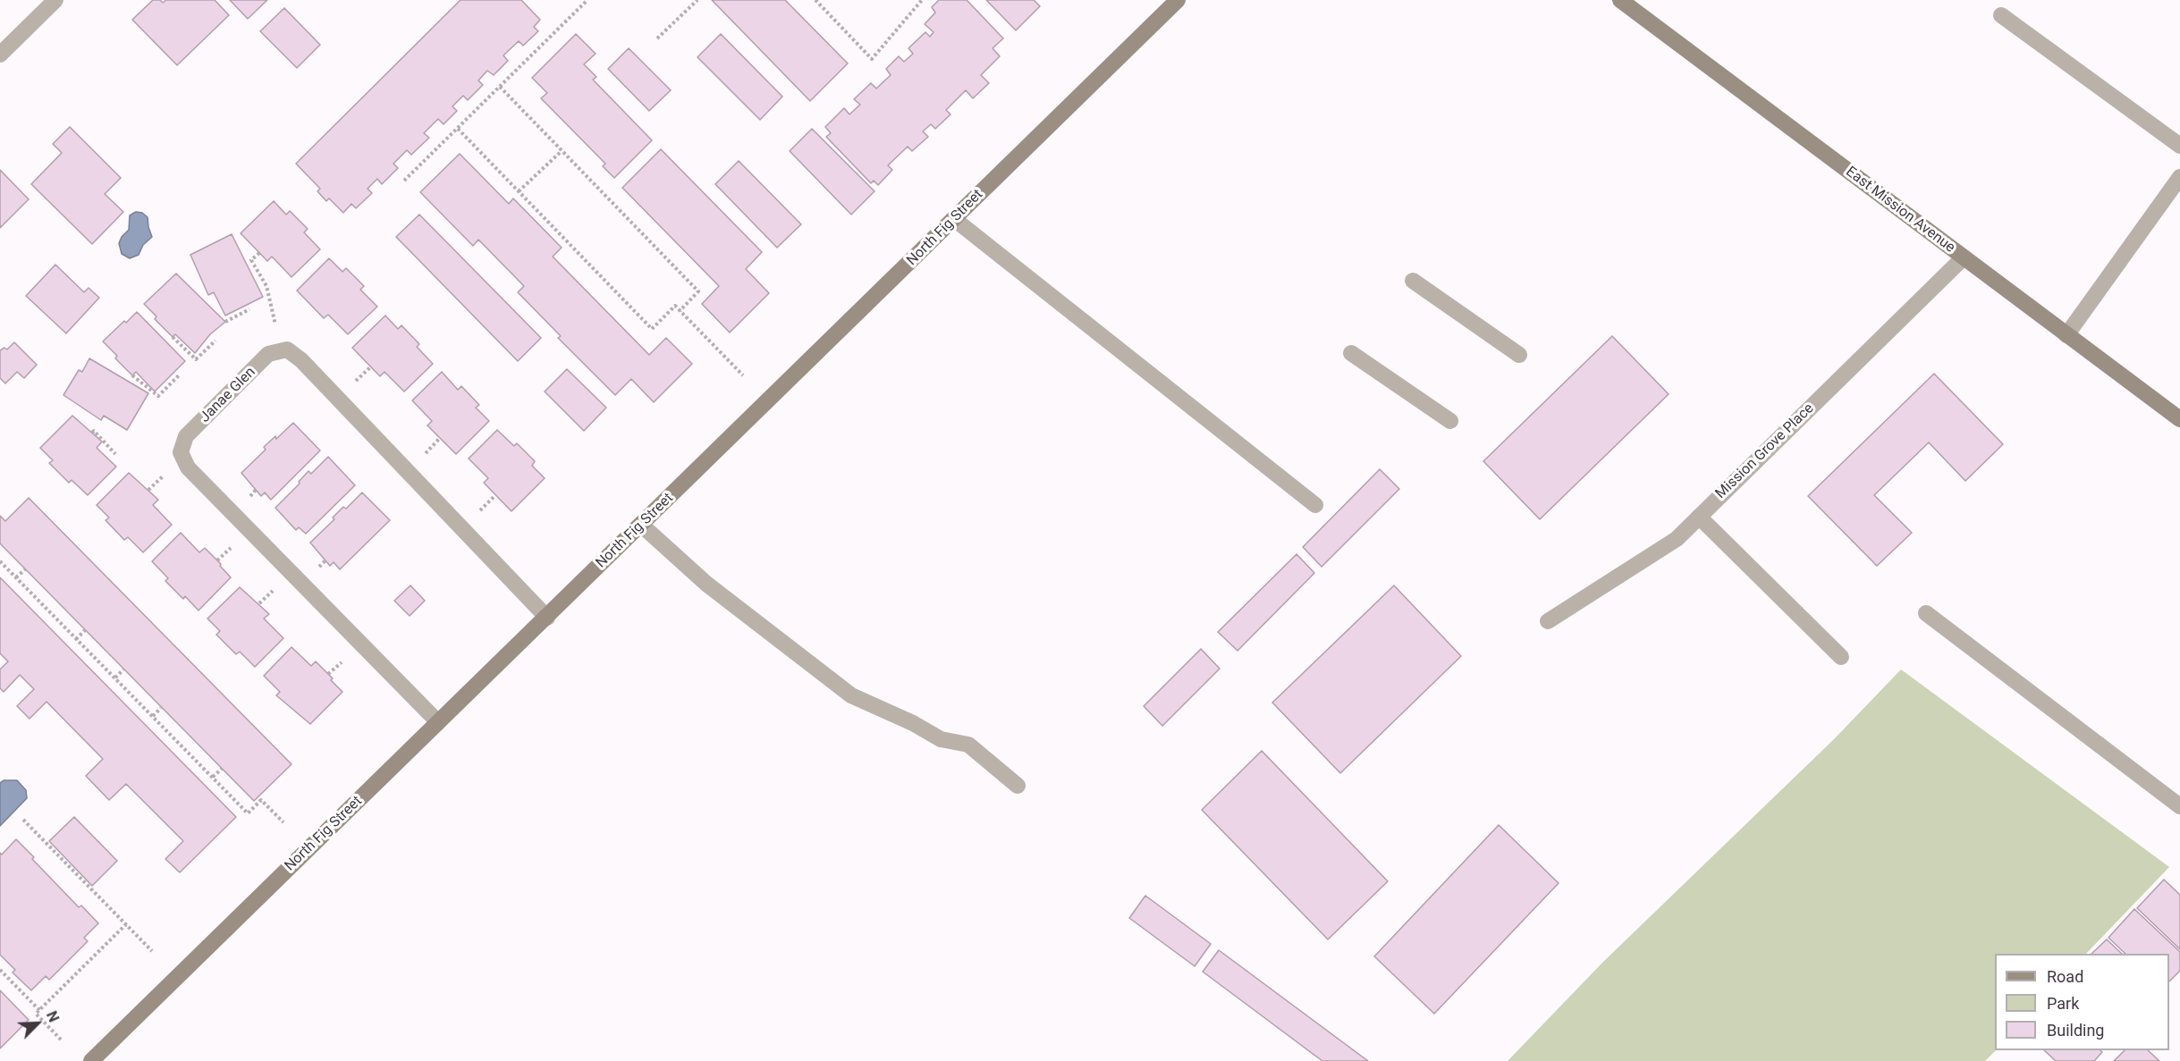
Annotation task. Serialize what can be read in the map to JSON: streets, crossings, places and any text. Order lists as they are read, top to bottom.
{
  "streets": {
    "street": [
      "East Mission Avenue",
      "North Fig Street",
      "Janae Glen",
      "Mission Grove Place"
    ]
  },
  "crossings": [
    ["East Mission Avenue", "Mission Grove Place"],
    ["North Fig Street", "Janae Glen"]
  ],
  "legend": ["Road", "Park", "Building"],
  "north": "top right"
}
